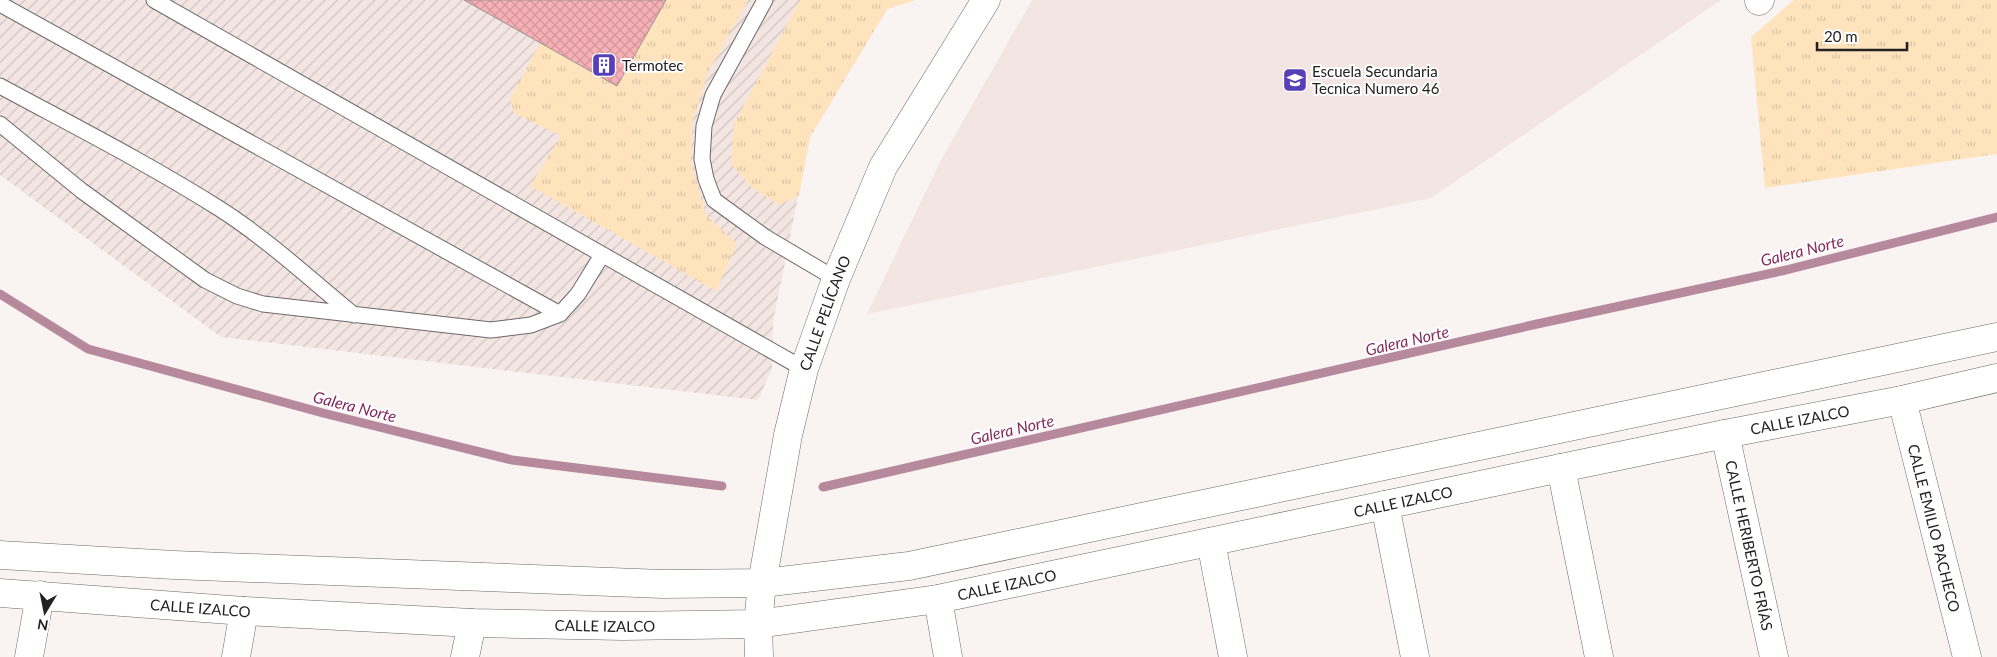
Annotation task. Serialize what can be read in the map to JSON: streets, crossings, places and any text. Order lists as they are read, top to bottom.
{
  "streets": {
    "main road": [
      "CALLE PELÍCANO",
      "CALLE IZALCO",
      "CALLE EMILIO PACHECO",
      "CALLE HERIBERTO FRÍAS"
    ]
  },
  "crossings": [
    ["CALLE PELÍCANO", "CALLE IZALCO"],
    ["CALLE IZALCO", "CALLE EMILIO PACHECO"],
    ["CALLE IZALCO", "CALLE HERIBERTO FRÍAS"]
  ],
  "water": ["Galera Norte"],
  "places": {
    "building": ["Termotec"],
    "school or university": ["Escuela Secundaria Tecnica Numero 46"]
  },
  "scale_bar": "20 m",
  "north": "bottom"
}
